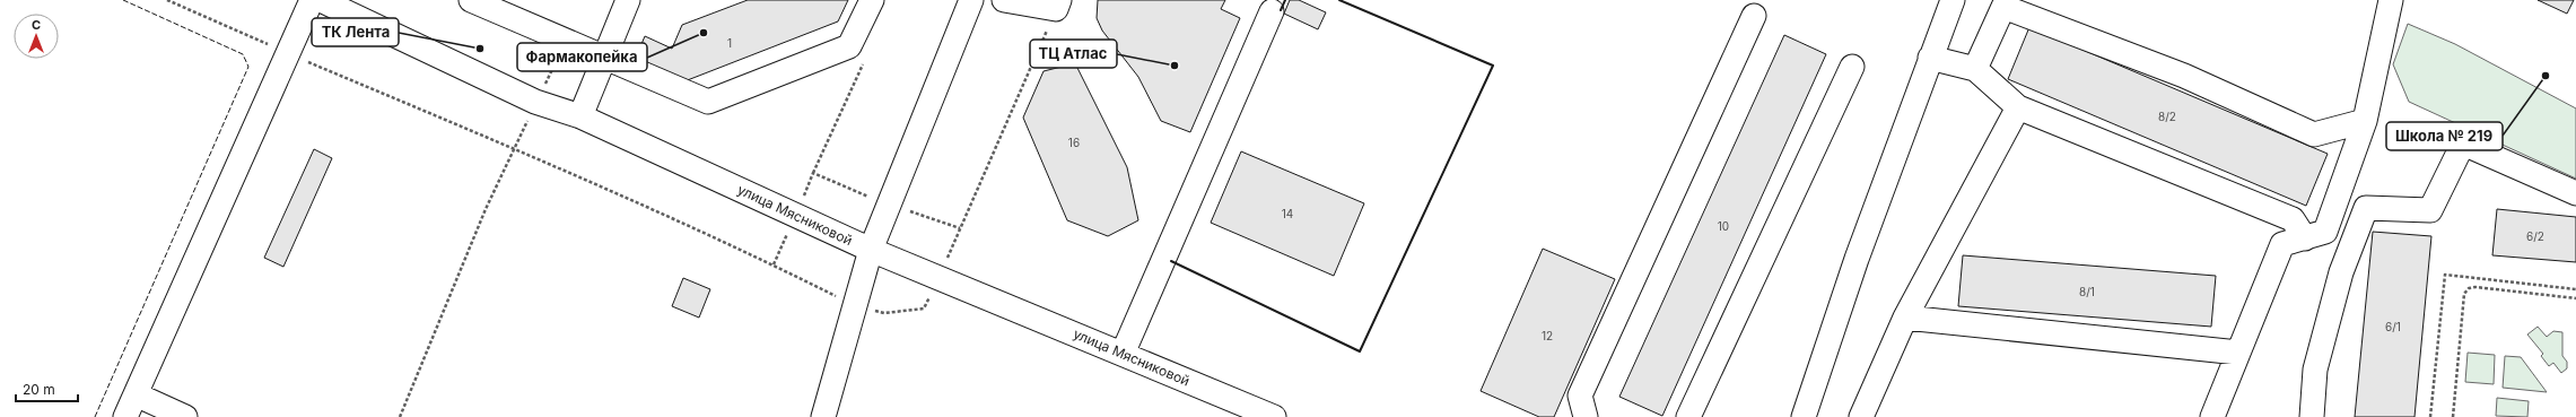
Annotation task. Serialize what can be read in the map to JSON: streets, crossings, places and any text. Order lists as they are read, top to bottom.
{
  "streets": {
    "street": ["улица Мясниковой"]
  },
  "places": [
    "Фармакопейка",
    "ТК Лента",
    "ТЦ Атлас",
    "Школа № 219"
  ],
  "house_numbers": [
    "1",
    "8/2",
    "16",
    "14",
    "10",
    "6/2",
    "8/1",
    "6/1",
    "12"
  ],
  "scale_bar": "20 m",
  "north": "top"
}
